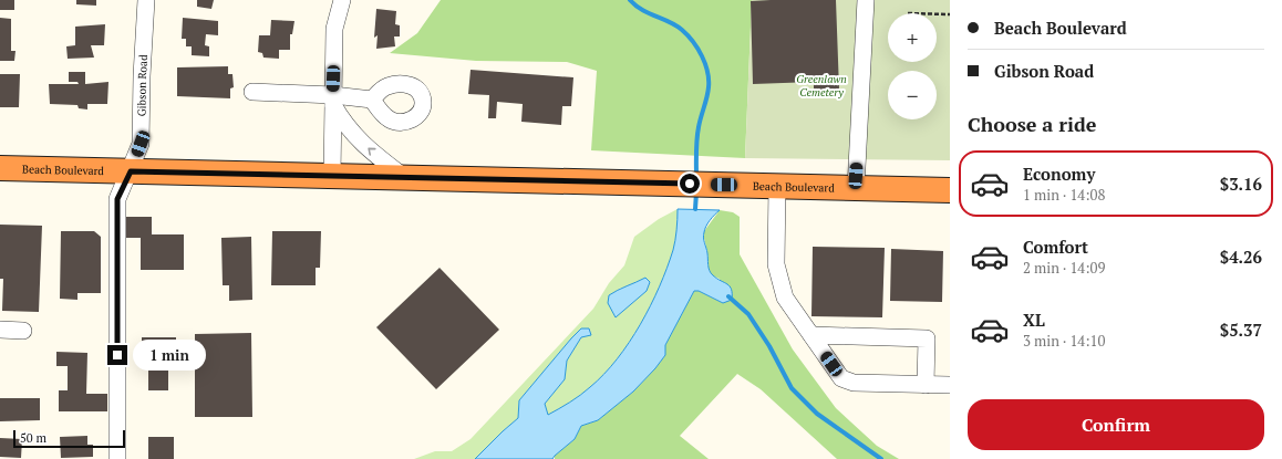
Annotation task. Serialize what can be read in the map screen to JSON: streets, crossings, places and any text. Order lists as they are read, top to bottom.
{
  "streets": {
    "highway": ["Beach Boulevard"],
    "street": ["Gibson Road"]
  },
  "crossings": [
    ["Gibson Road", "Beach Boulevard"]
  ],
  "parks": ["Greenlawn Cemetery"],
  "scale_bar": "50 m",
  "page": {
    "banner": ["Beach Boulevard", "Gibson Road"],
    "map_buttons": ["+", "−"],
    "heading": "Choose a ride",
    "list": [
      {
        "name": "Economy",
        "note": "1 min · 14:08",
        "value": "$3.16"
      },
      {
        "name": "Comfort",
        "note": "2 min · 14:09",
        "value": "$4.26"
      },
      {
        "name": "XL",
        "note": "3 min · 14:10",
        "value": "$5.37"
      }
    ],
    "bubble": "1 min",
    "buttons": "Confirm",
    "scale": "50 m"
  }
}
